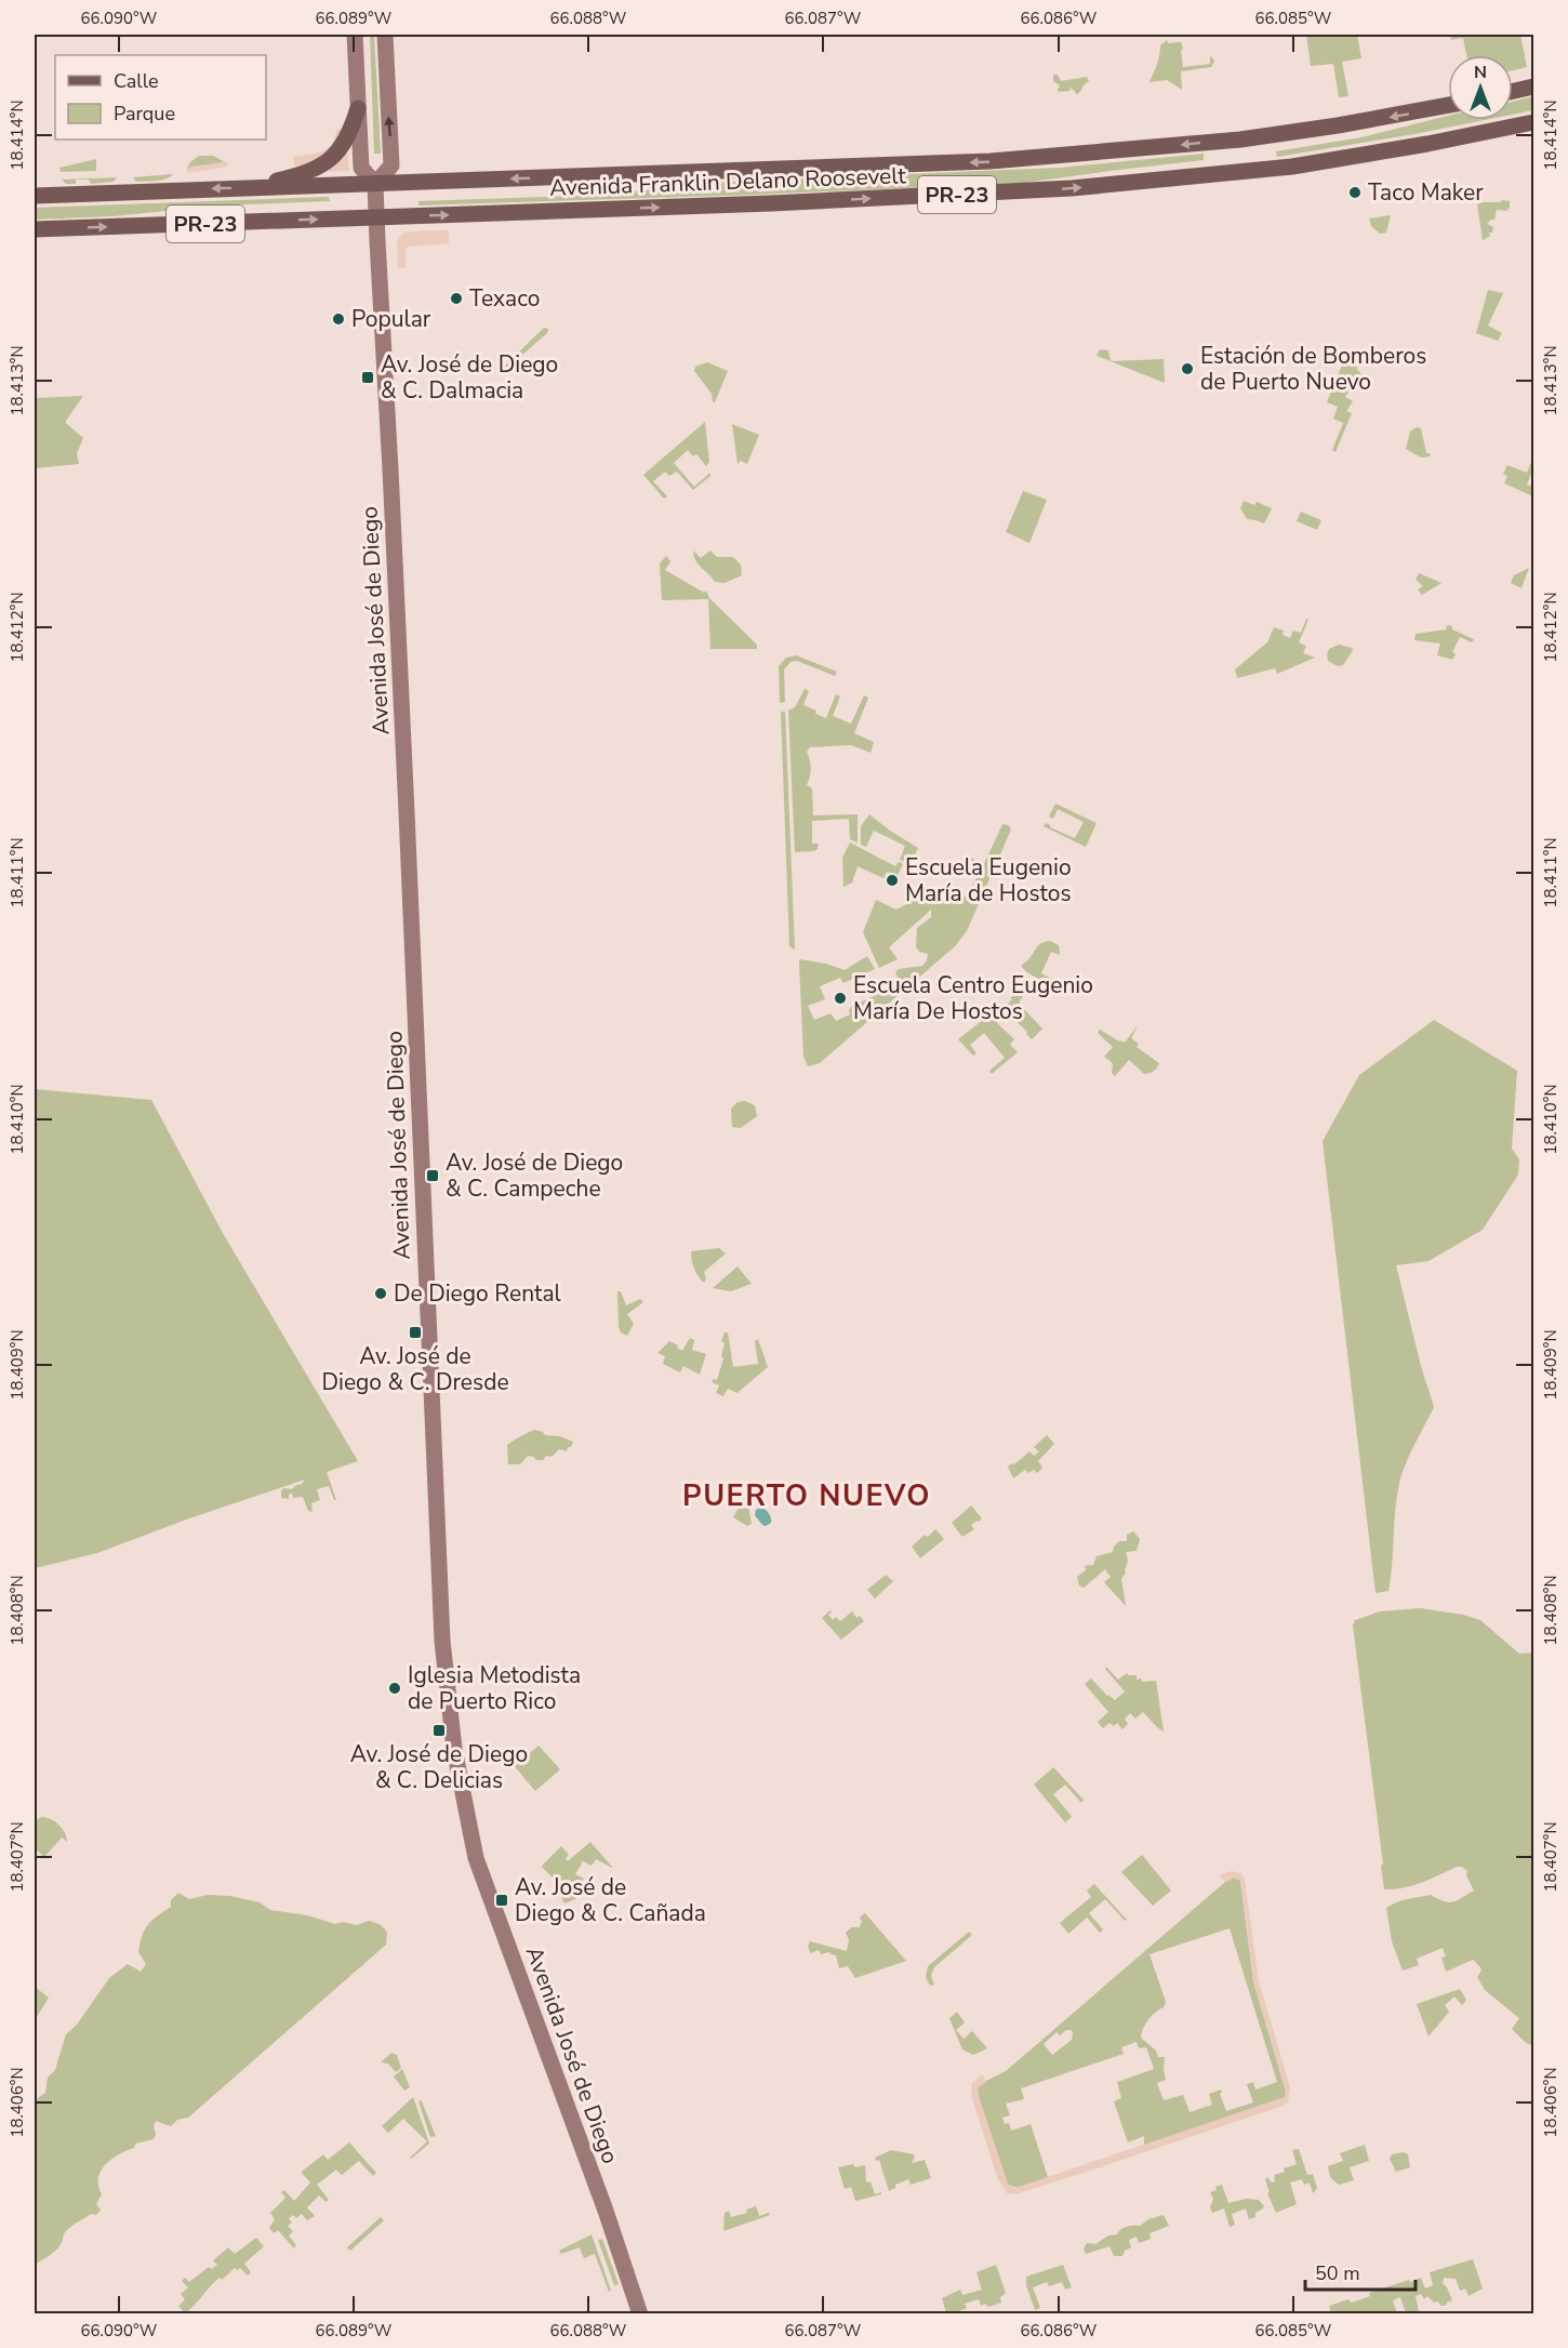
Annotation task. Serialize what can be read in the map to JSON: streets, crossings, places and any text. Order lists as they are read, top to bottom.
{
  "streets": {
    "main road": ["Avenida Franklin Delano Roosevelt", "PR-23", "Avenida José de Diego"]
  },
  "crossings": [
    ["Avenida Franklin Delano Roosevelt", "Avenida José de Diego"]
  ],
  "districts": ["PUERTO NUEVO"],
  "places": {
    "other": [
      "Taco Maker",
      "Texaco",
      "Popular",
      "Estación de Bomberos de Puerto Nuevo",
      "Escuela Eugenio María de Hostos",
      "Escuela Centro Eugenio María De Hostos",
      "De Diego Rental",
      "Iglesia Metodista de Puerto Rico"
    ],
    "transit": [
      "Av. José de Diego & C. Dalmacia",
      "Av. José de Diego & C. Campeche",
      "Av. José de Diego & C. Dresde",
      "Av. José de Diego & C. Delicias",
      "Av. José de Diego & C. Cañada"
    ]
  },
  "legend": ["Calle", "Parque"],
  "scale_bar": "50 m",
  "north": "top",
  "coordinates": [
    "66.090°W",
    "66.089°W",
    "66.088°W",
    "66.087°W",
    "66.086°W",
    "66.085°W",
    "18.414°N",
    "18.413°N",
    "18.412°N",
    "18.411°N",
    "18.410°N",
    "18.409°N",
    "18.408°N",
    "18.407°N",
    "18.406°N"
  ]
}
